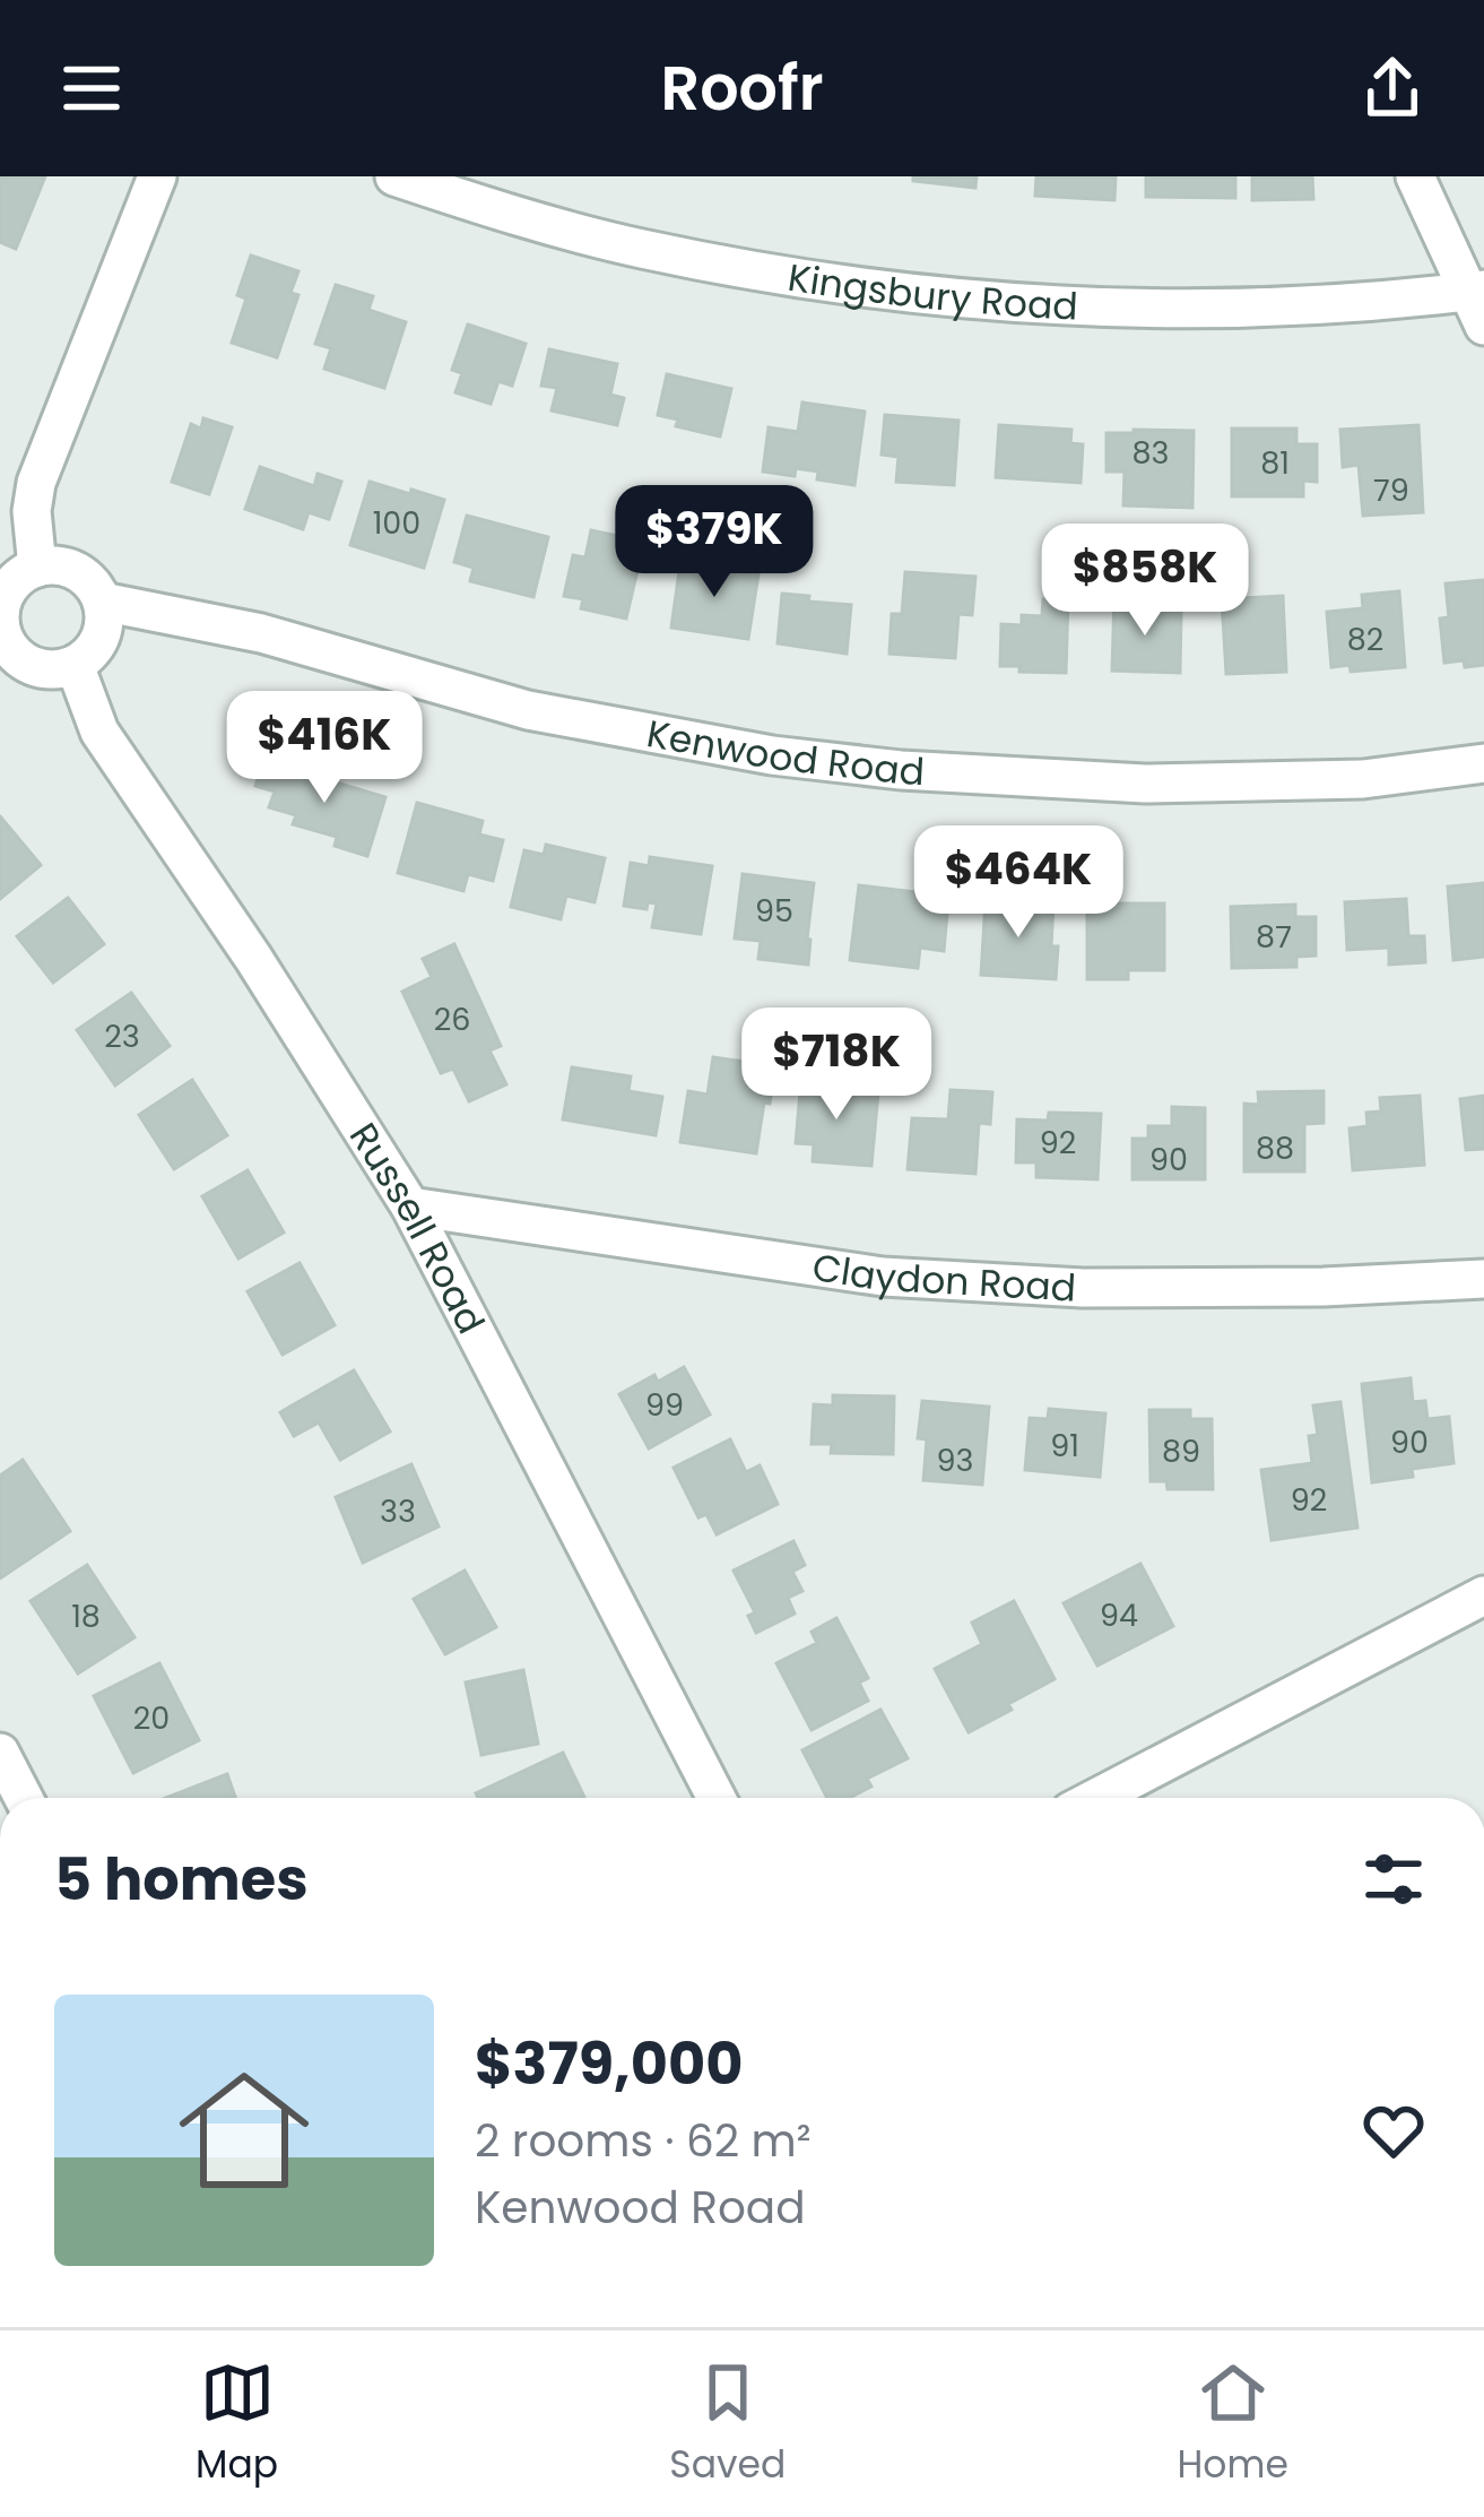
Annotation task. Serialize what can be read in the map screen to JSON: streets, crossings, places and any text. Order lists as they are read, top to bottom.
{
  "streets": {
    "street": [
      "Kingsbury Road",
      "Kenwood Road",
      "Russell Road",
      "Claydon Road"
    ]
  },
  "crossings": [
    ["Kenwood Road", "Russell Road"],
    ["Russell Road", "Claydon Road"]
  ],
  "house_numbers": [
    "83",
    "81",
    "79",
    "100",
    "82",
    "95",
    "87",
    "26",
    "23",
    "92",
    "88",
    "90",
    "99",
    "90",
    "91",
    "89",
    "93",
    "92",
    "33",
    "94",
    "18",
    "20"
  ],
  "page": {
    "header": "Roofr",
    "price": [
      "$379K",
      "$858K",
      "$416K",
      "$464K",
      "$718K"
    ],
    "heading": "5 homes",
    "list": [
      {
        "name": "$379,000",
        "note": "2 rooms · 62 m² · Kenwood Road"
      }
    ],
    "tabs": ["Map", "Saved", "Home"]
  }
}
